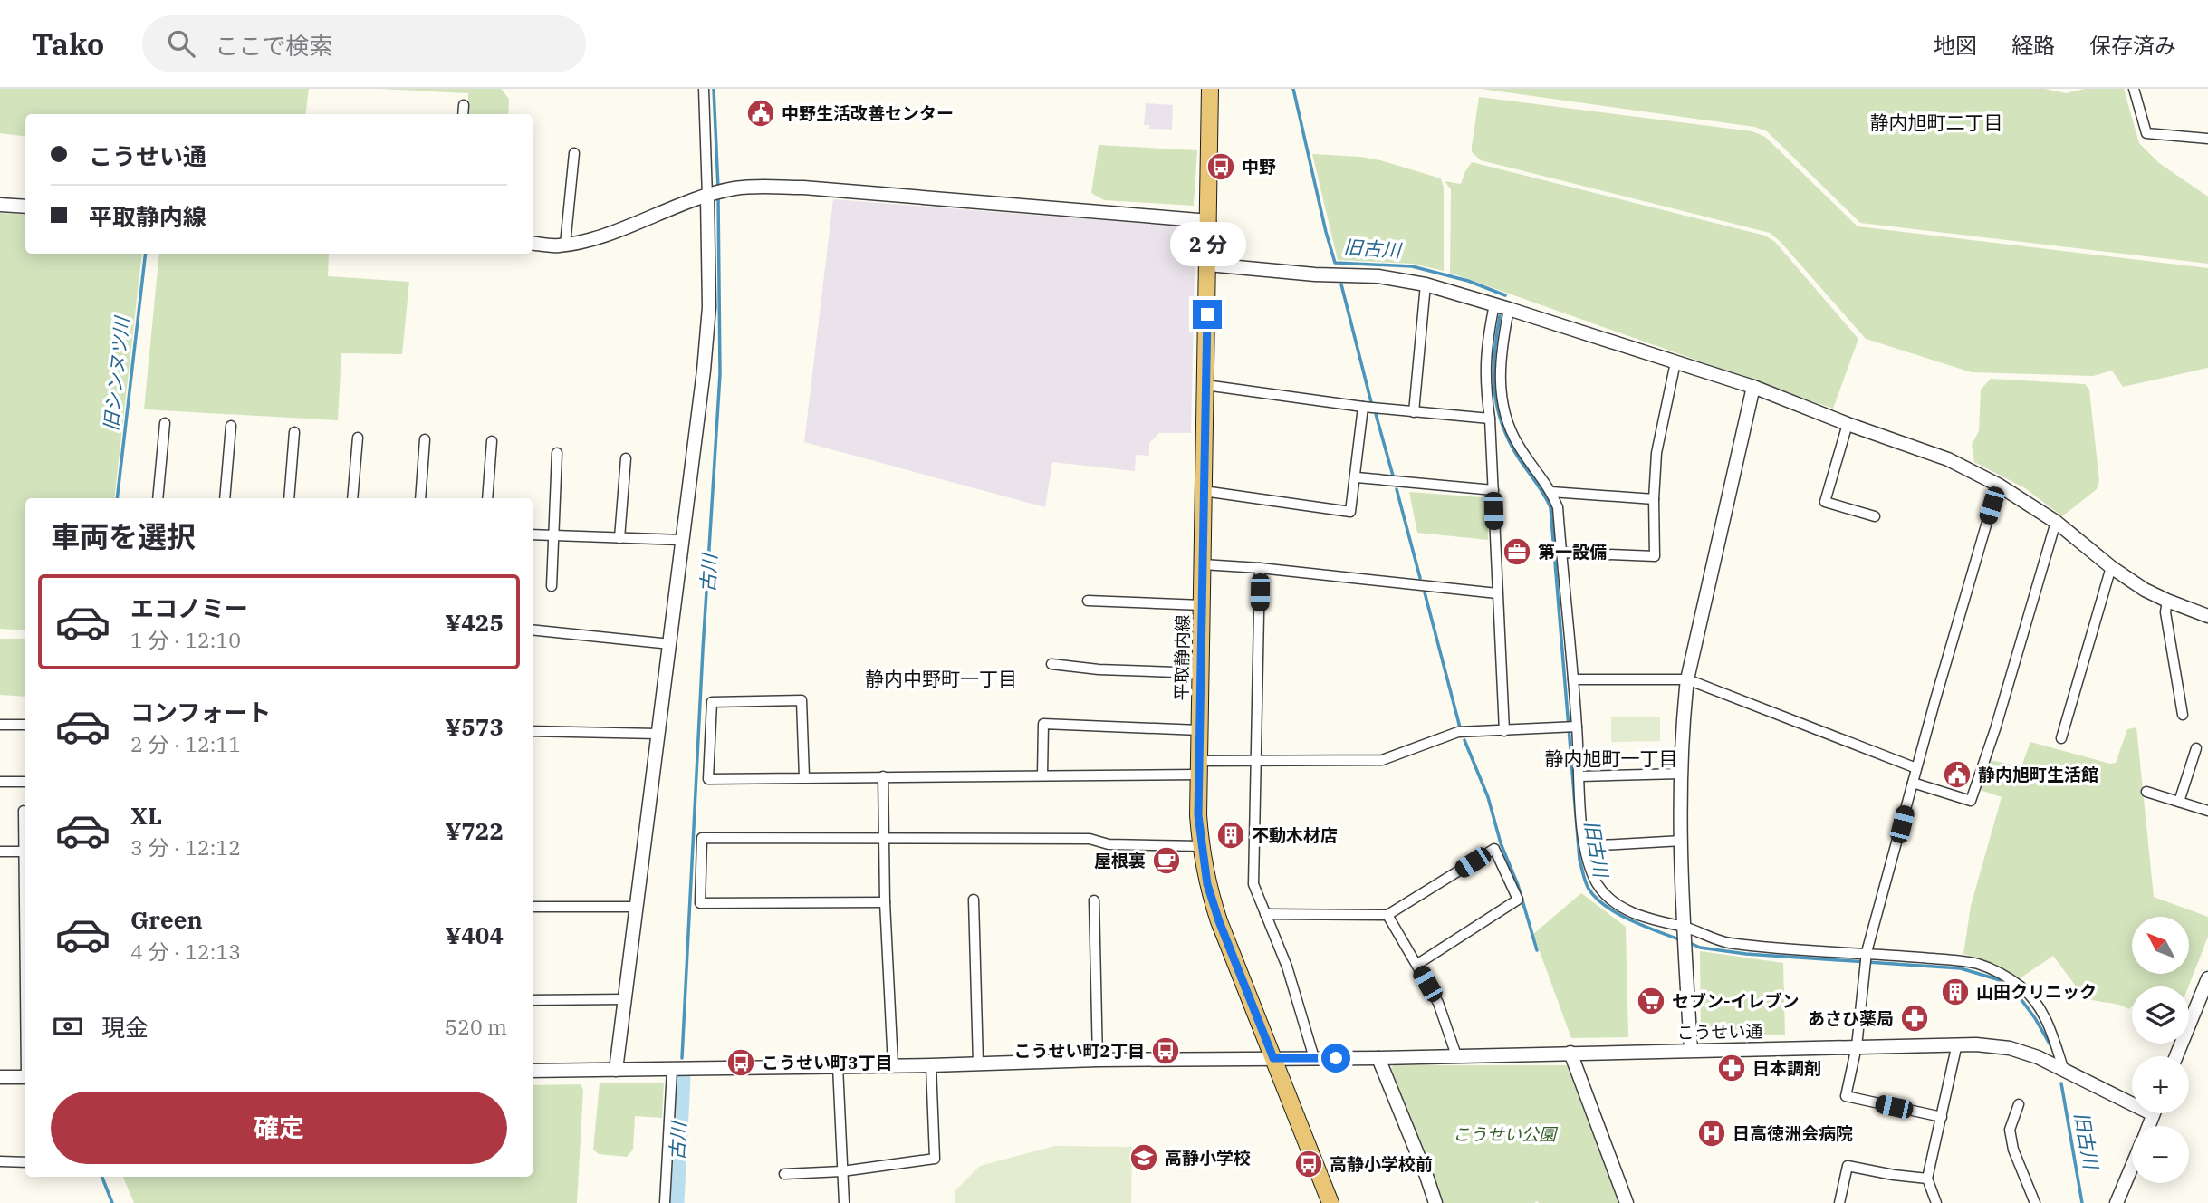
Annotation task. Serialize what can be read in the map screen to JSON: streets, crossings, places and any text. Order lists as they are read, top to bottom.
{
  "streets": {
    "main road": ["平取静内線"],
    "street": ["こうせい通"]
  },
  "crossings": [
    ["平取静内線", "こうせい通"]
  ],
  "districts": ["静内旭町二丁目", "静内中野町一丁目", "静内旭町一丁目"],
  "water": ["旧古川", "旧シンヌツ川", "古川"],
  "parks": ["こうせい公園"],
  "places": {
    "public building": ["中野生活改善センター", "静内旭町生活館"],
    "bus stop": [
      "中野",
      "こうせい町2丁目",
      "こうせい町3丁目",
      "高静小学校前"
    ],
    "office": ["第一設備"],
    "building": ["不動木材店", "山田クリニック"],
    "cafe": ["屋根裏"],
    "supermarket": ["セブン-イレブン"],
    "pharmacy": ["あさひ薬局", "日本調剤"],
    "hospital": ["日高徳洲会病院"],
    "school or university": ["高静小学校"]
  },
  "north": "top left",
  "page": {
    "header": "Tako",
    "search": "ここで検索",
    "nav": ["地図", "経路", "保存済み"],
    "banner": ["こうせい通", "平取静内線"],
    "bubble": "2 分",
    "heading": "車両を選択",
    "list": [
      {
        "name": "エコノミー",
        "note": "1 分 · 12:10",
        "value": "¥425"
      },
      {
        "name": "コンフォート",
        "note": "2 分 · 12:11",
        "value": "¥573"
      },
      {
        "name": "XL",
        "note": "3 分 · 12:12",
        "value": "¥722"
      },
      {
        "name": "Green",
        "note": "4 分 · 12:13",
        "value": "¥404"
      }
    ],
    "map_buttons": ["+", "−"],
    "pay": ["現金", "520 m"],
    "buttons": "確定"
  }
}
